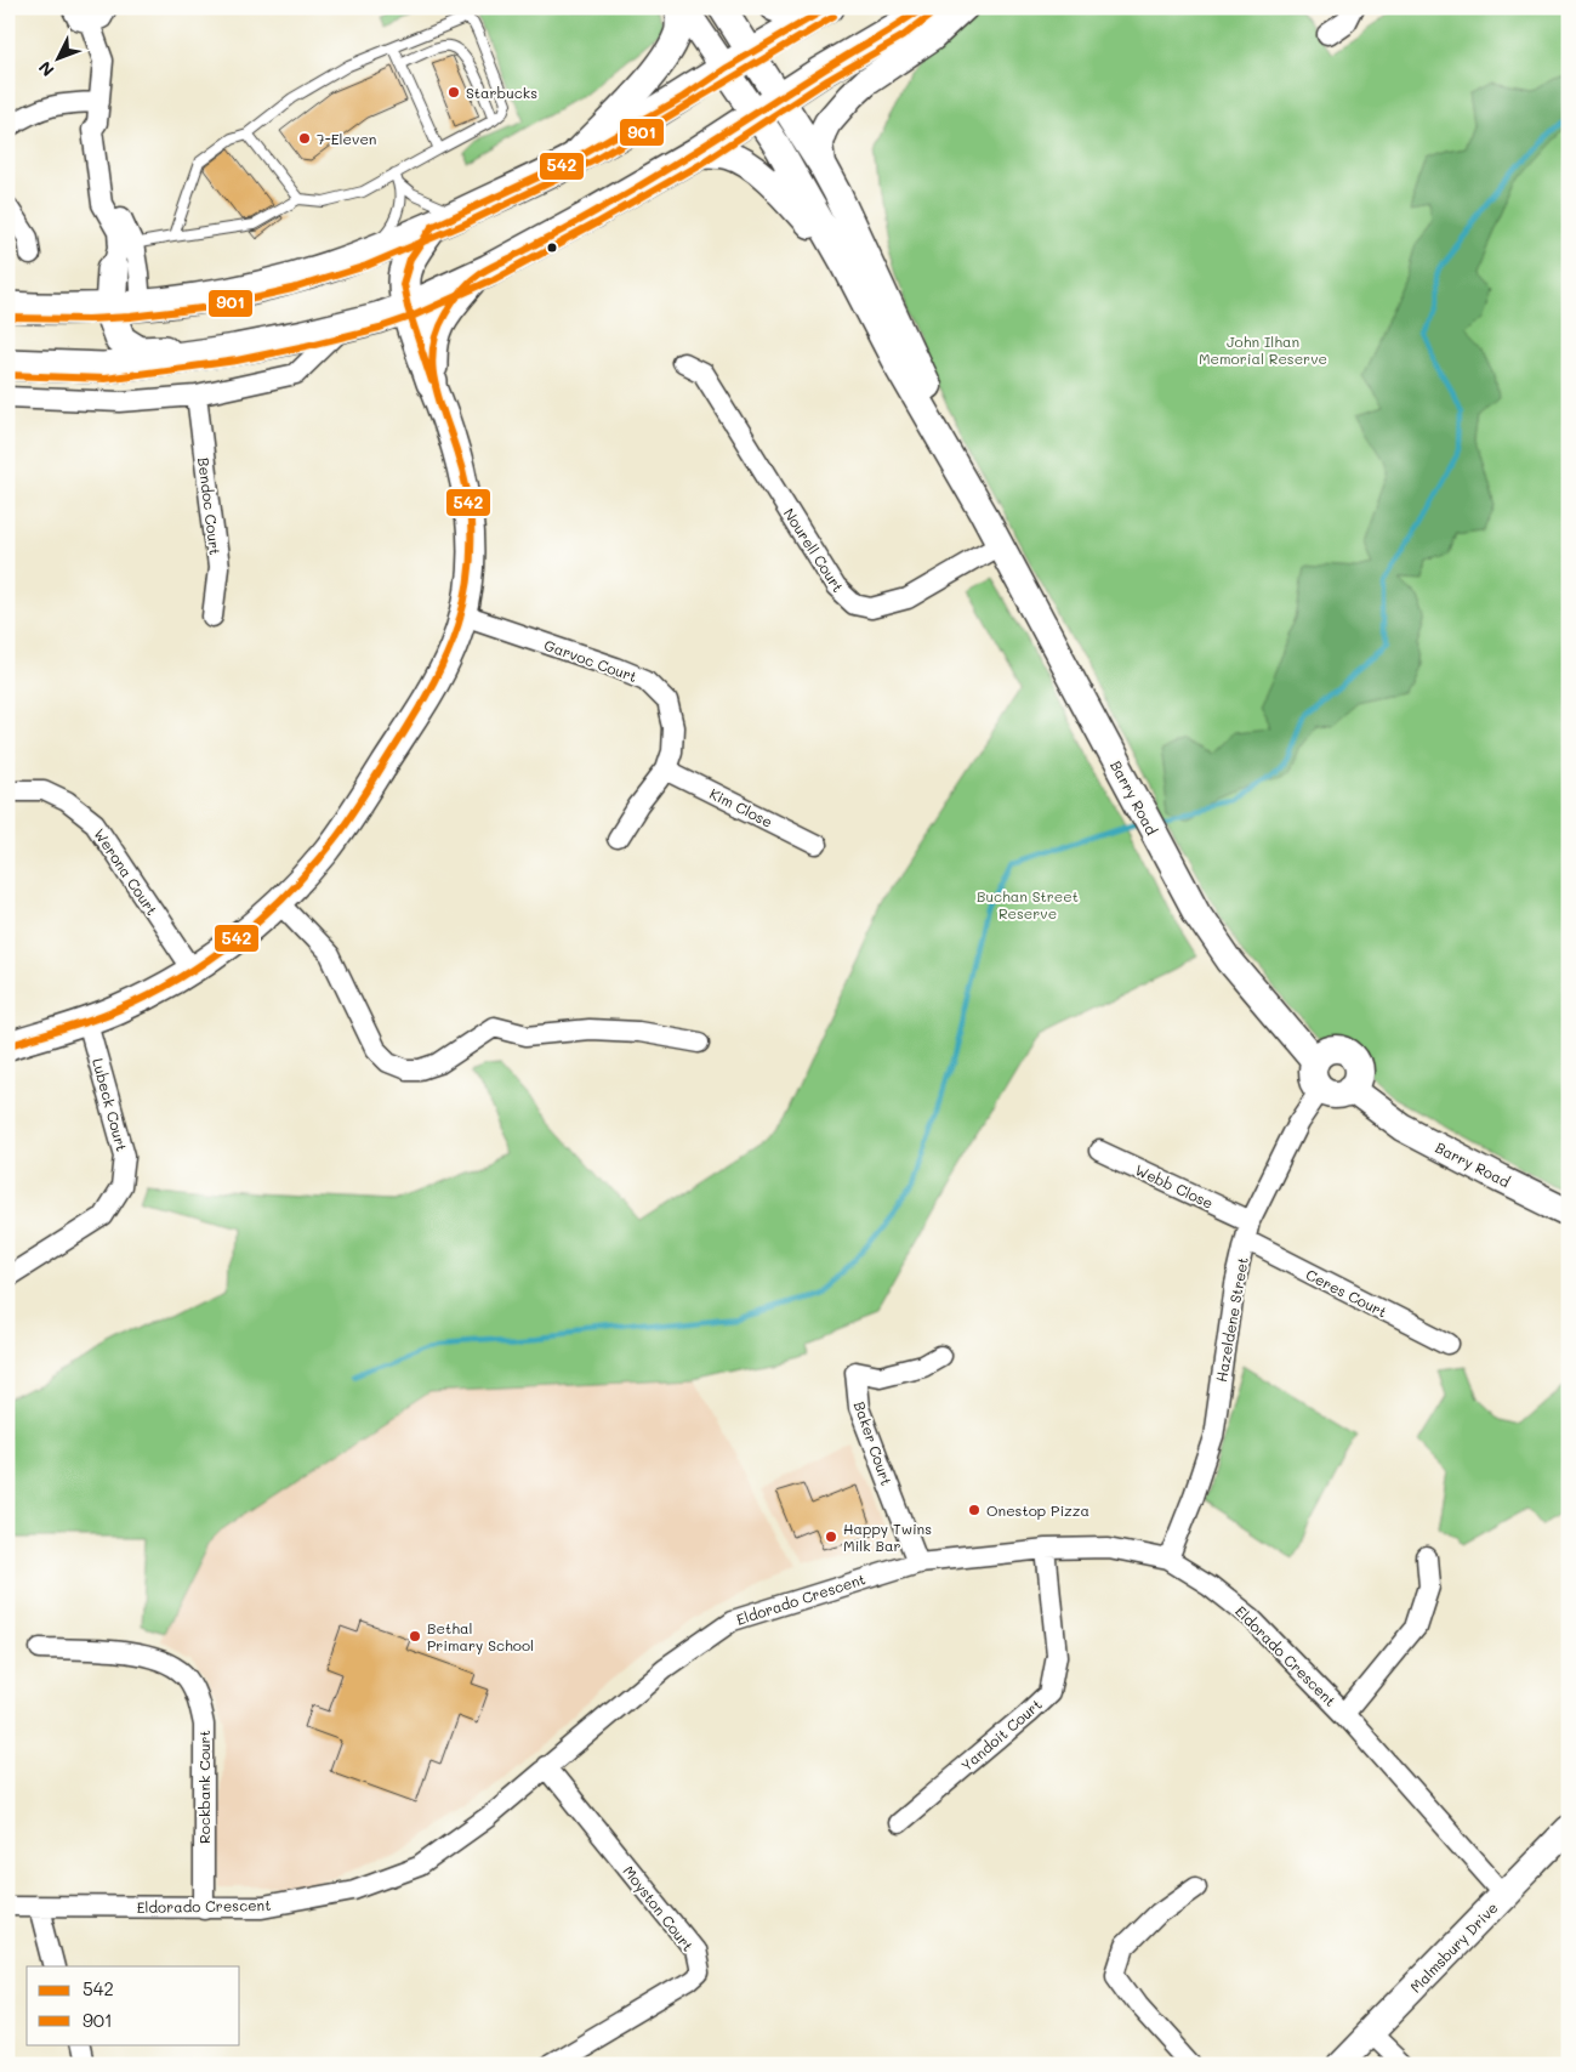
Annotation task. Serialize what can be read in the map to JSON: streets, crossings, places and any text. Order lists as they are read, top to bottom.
{
  "streets": {
    "street": [
      "Bendoc Court",
      "Nourell Court",
      "Garvoc Court",
      "Barry Road",
      "Kim Close",
      "Werona Court",
      "Lubeck Court",
      "Webb Close",
      "Ceres Court",
      "Hazeldene Street",
      "Baker Court",
      "Eldorado Crescent",
      "Yandoit Court",
      "Rockbank Court",
      "Moyston Court",
      "Malmsbury Drive"
    ]
  },
  "crossings": [
    ["Nourell Court", "Barry Road"],
    ["Garvoc Court", "Kim Close"],
    ["Barry Road", "Hazeldene Street"],
    ["Webb Close", "Ceres Court"],
    ["Webb Close", "Hazeldene Street"],
    ["Ceres Court", "Hazeldene Street"],
    ["Hazeldene Street", "Eldorado Crescent"],
    ["Baker Court", "Eldorado Crescent"],
    ["Eldorado Crescent", "Yandoit Court"],
    ["Eldorado Crescent", "Rockbank Court"],
    ["Eldorado Crescent", "Moyston Court"],
    ["Eldorado Crescent", "Malmsbury Drive"]
  ],
  "parks": ["John Ilhan Memorial Reserve", "Buchan Street Reserve"],
  "places": [
    "Starbucks",
    "7-Eleven",
    "Onestop Pizza",
    "Happy Twins Milk Bar",
    "Bethal Primary School"
  ],
  "lines": ["transit line 542", "transit line 901"],
  "legend": ["542", "901"],
  "north": "bottom left"
}
